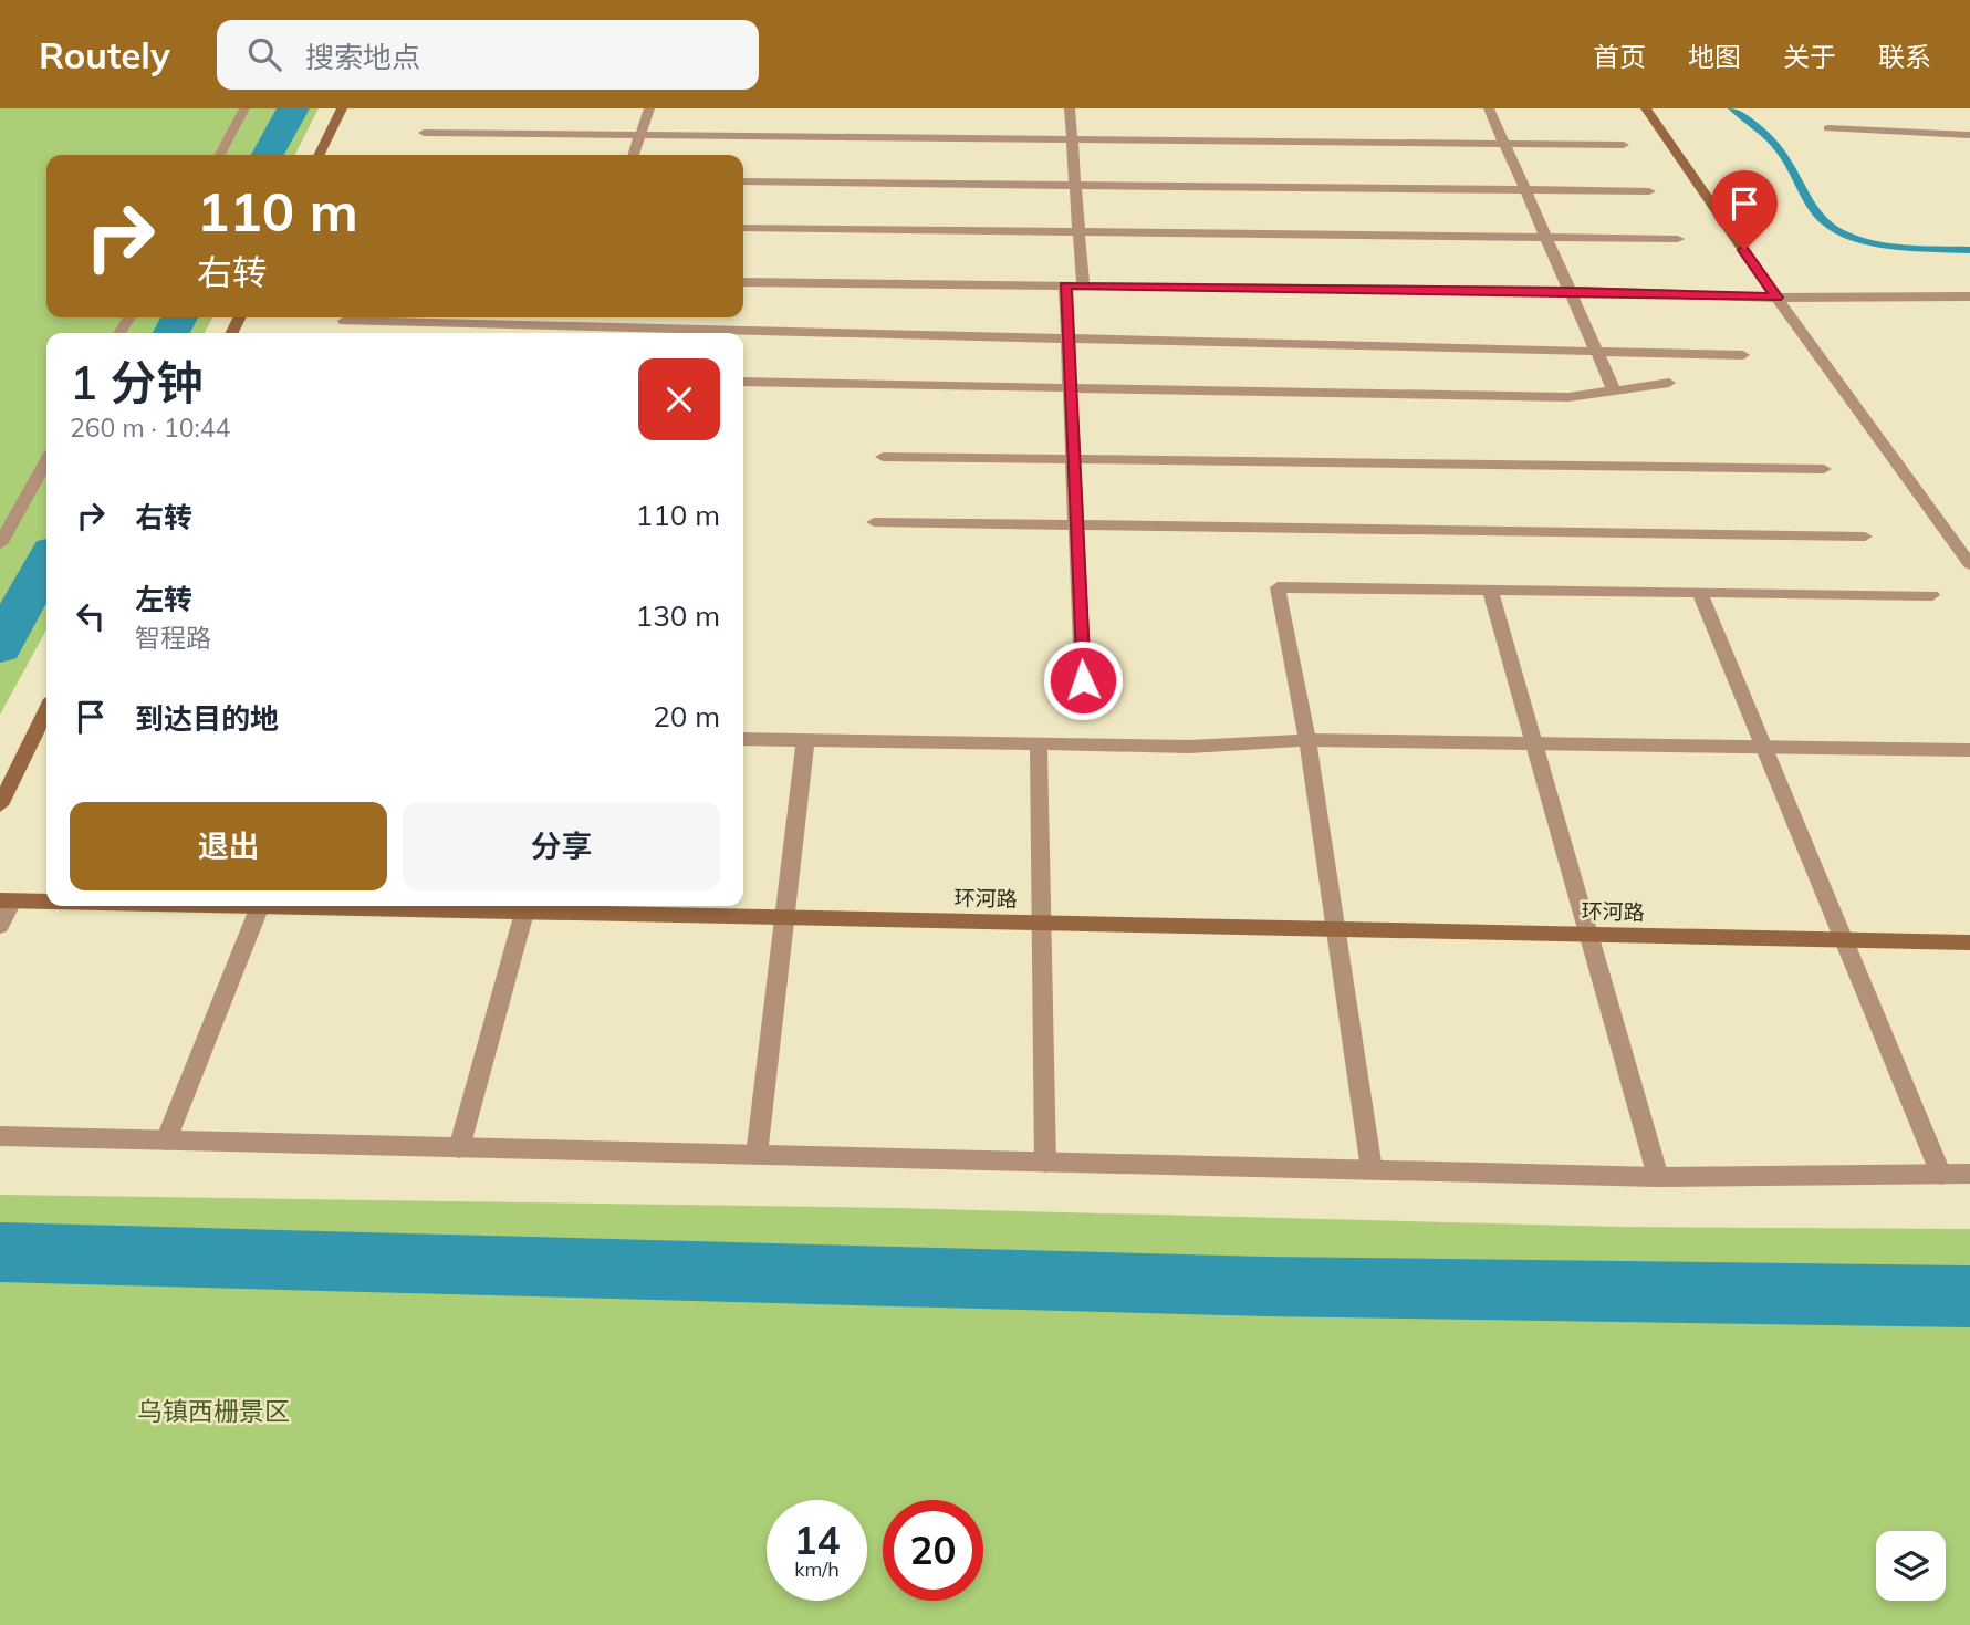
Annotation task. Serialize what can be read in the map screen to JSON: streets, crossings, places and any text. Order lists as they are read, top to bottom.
{
  "streets": {
    "street": ["环河路"]
  },
  "parks": ["乌镇西栅景区"],
  "page": {
    "header": "Routely",
    "search": "搜索地点",
    "nav": [
      "首页",
      "地图",
      "关于",
      "联系"
    ],
    "turn": ["110 m", "右转"],
    "heading": ["1 分钟", "260 m · 10:44"],
    "list": [
      {
        "name": "右转",
        "value": "110 m"
      },
      {
        "name": "左转",
        "note": "智程路",
        "value": "130 m"
      },
      {
        "name": "到达目的地",
        "value": "20 m"
      }
    ],
    "buttons": ["退出", "分享"],
    "speed": "14 km/h",
    "limit": "20"
  }
}
